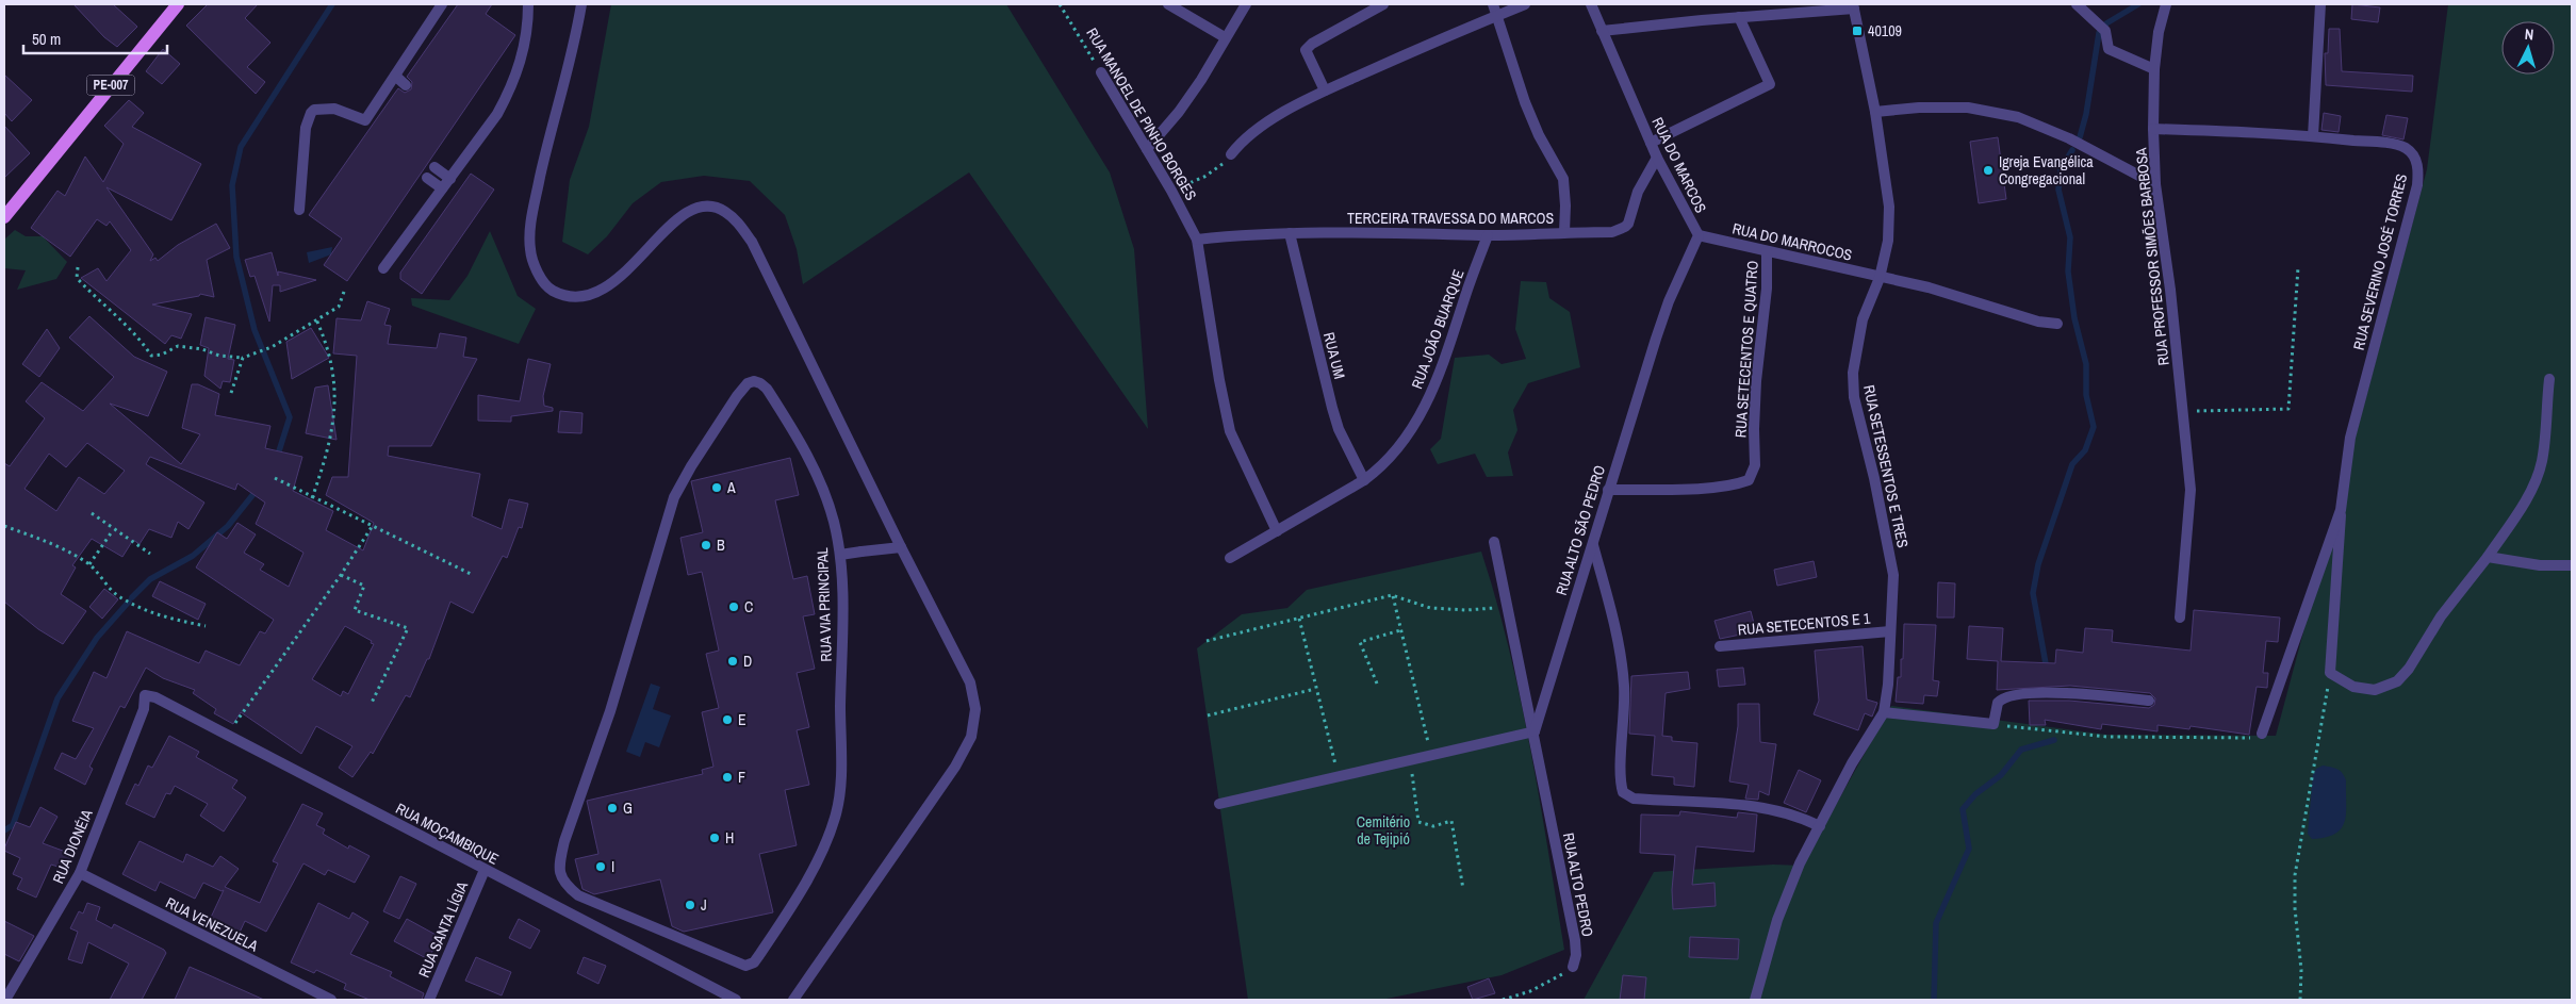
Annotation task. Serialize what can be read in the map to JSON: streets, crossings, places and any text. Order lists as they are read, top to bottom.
{
  "streets": {
    "main road": ["PE-007"],
    "street": [
      "RUA MANOEL DE PINHO BORGES",
      "RUA DO MARCOS",
      "TERCEIRA TRAVESSA DO MARCOS",
      "RUA DO MARROCOS",
      "RUA PROFESSOR SIMÕES BARBOSA",
      "RUA SEVERINO JOSÉ TORRES",
      "RUA JOÃO BUARQUE",
      "RUA SETECENTOS E QUATRO",
      "RUA UM",
      "RUA SETESSENTOS E TRES",
      "RUA ALTO SÃO PEDRO",
      "RUA VIA PRINCIPAL",
      "RUA SETECENTOS E 1",
      "RUA MOÇAMBIQUE",
      "RUA DIONÉIA",
      "RUA ALTO PEDRO",
      "RUA VENEZUELA",
      "RUA SANTA LÍGIA"
    ]
  },
  "crossings": [
    ["RUA MANOEL DE PINHO BORGES", "TERCEIRA TRAVESSA DO MARCOS"],
    ["RUA MANOEL DE PINHO BORGES", "RUA JOÃO BUARQUE"],
    ["RUA DO MARCOS", "TERCEIRA TRAVESSA DO MARCOS"],
    ["RUA DO MARCOS", "RUA DO MARROCOS"],
    ["RUA DO MARCOS", "RUA ALTO SÃO PEDRO"],
    ["TERCEIRA TRAVESSA DO MARCOS", "RUA JOÃO BUARQUE"],
    ["TERCEIRA TRAVESSA DO MARCOS", "RUA UM"],
    ["RUA DO MARROCOS", "RUA SETECENTOS E QUATRO"],
    ["RUA DO MARROCOS", "RUA SETESSENTOS E TRES"],
    ["RUA PROFESSOR SIMÕES BARBOSA", "RUA SEVERINO JOSÉ TORRES"],
    ["RUA JOÃO BUARQUE", "RUA UM"],
    ["RUA SETECENTOS E QUATRO", "RUA ALTO SÃO PEDRO"],
    ["RUA SETESSENTOS E TRES", "RUA SETECENTOS E 1"],
    ["RUA ALTO SÃO PEDRO", "RUA ALTO PEDRO"],
    ["RUA MOÇAMBIQUE", "RUA DIONÉIA"],
    ["RUA MOÇAMBIQUE", "RUA SANTA LÍGIA"],
    ["RUA DIONÉIA", "RUA VENEZUELA"]
  ],
  "parks": ["Cemitério de Tejipió"],
  "places": {
    "transit": ["40109"],
    "other": [
      "Igreja Evangélica Congregacional",
      "A",
      "B",
      "C",
      "D",
      "E",
      "F",
      "G",
      "H",
      "I",
      "J"
    ]
  },
  "scale_bar": "50 m",
  "north": "top"
}
